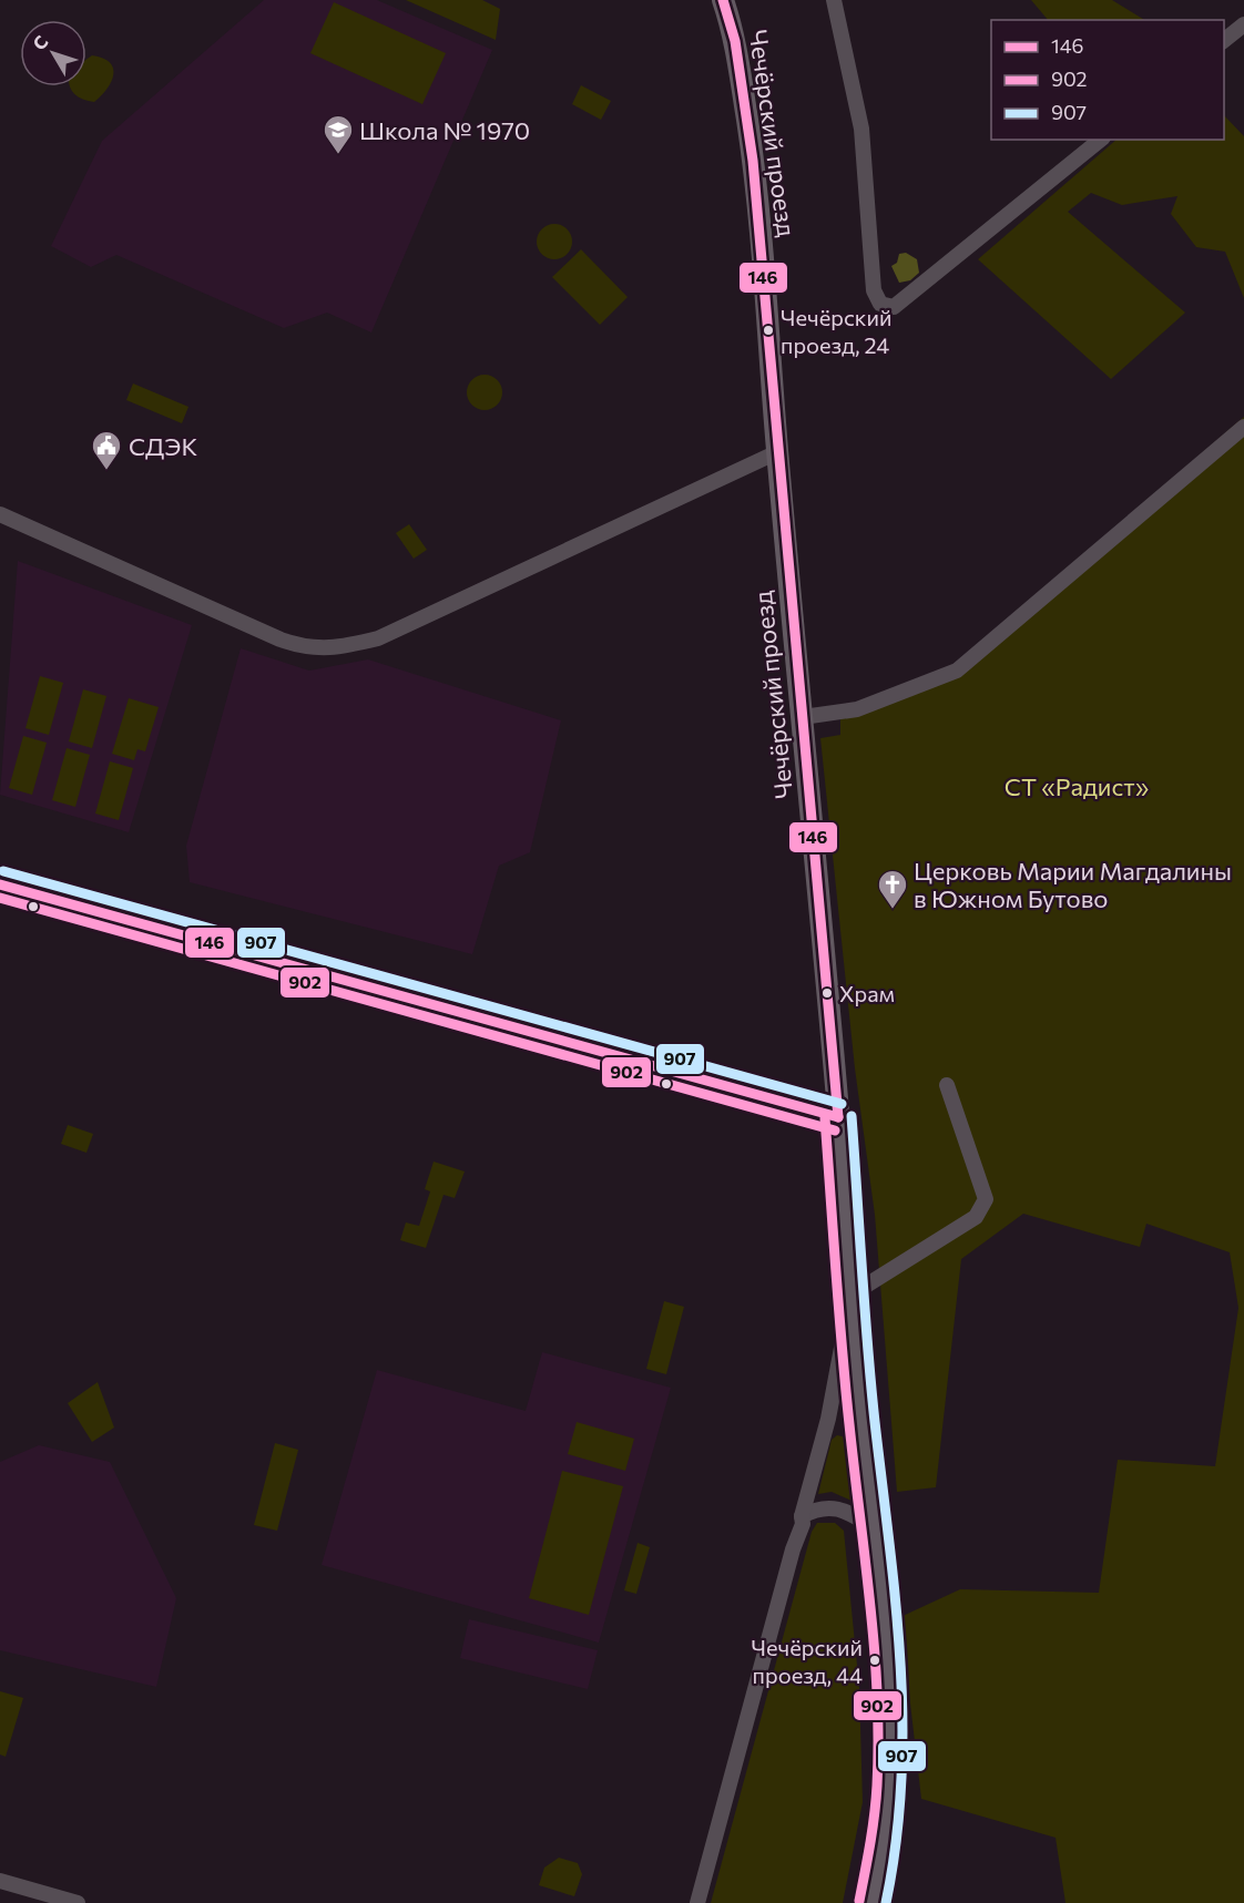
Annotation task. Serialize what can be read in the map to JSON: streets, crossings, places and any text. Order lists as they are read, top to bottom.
{
  "streets": {
    "main road": ["Чечёрский проезд"]
  },
  "parks": ["СТ «Радист»"],
  "places": {
    "school or university": ["Школа № 1970"],
    "other": ["Чечёрский проезд, 24", "Храм", "Чечёрский проезд, 44"],
    "public building": ["СДЭК"],
    "church": ["Церковь Марии Магдалины в Южном Бутово"]
  },
  "lines": ["transit line 146", "transit line 907", "transit line 902"],
  "legend": ["146", "902", "907"],
  "north": "top left"
}
